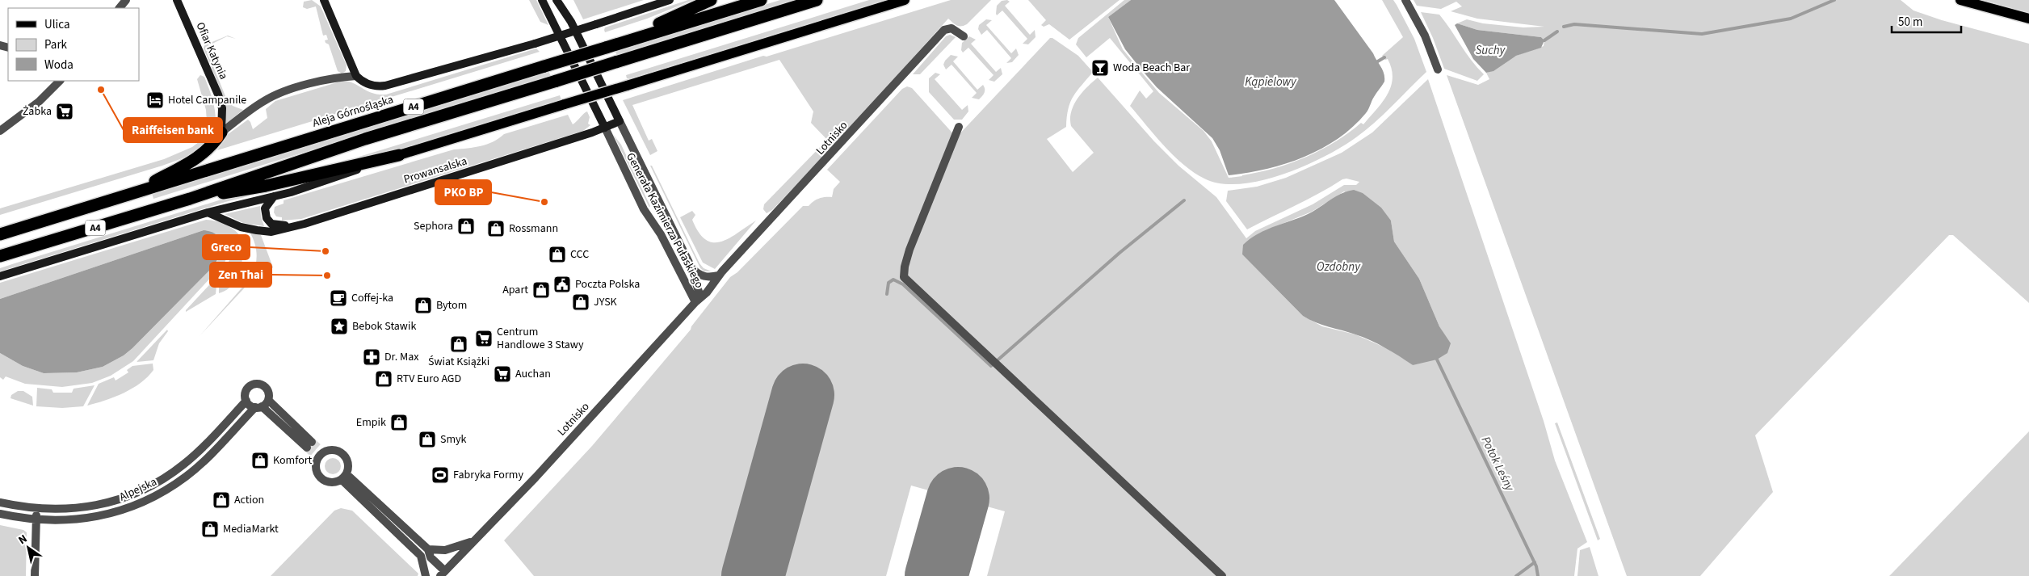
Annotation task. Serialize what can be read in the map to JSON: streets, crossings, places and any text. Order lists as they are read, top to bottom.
{
  "streets": {
    "highway": ["A4", "Aleja Górnośląska"],
    "street": [
      "Ofiar Katynia",
      "Lotnisko",
      "Prowansalska",
      "Generała Kazimierza Pułaskiego",
      "Alpejska"
    ]
  },
  "crossings": [
    ["Lotnisko", "Generała Kazimierza Pułaskiego"],
    ["Prowansalska", "Generała Kazimierza Pułaskiego"]
  ],
  "water": [
    "Suchy",
    "Kąpielowy",
    "Ozdobny",
    "Potok Leśny"
  ],
  "places": {
    "bar": ["Woda Beach Bar"],
    "other": [
      "Raiffeisen bank",
      "PKO BP",
      "Greco",
      "Zen Thai"
    ],
    "hotel": ["Hotel Campanile"],
    "supermarket": ["Żabka", "Centrum Handlowe 3 Stawy", "Auchan"],
    "shop": [
      "Sephora",
      "Rossmann",
      "CCC",
      "Apart",
      "JYSK",
      "Bytom",
      "Świat Książki",
      "RTV Euro AGD",
      "Empik",
      "Smyk",
      "Komfort",
      "Action",
      "MediaMarkt"
    ],
    "public building": ["Poczta Polska"],
    "cafe": ["Coffej-ka"],
    "place": ["Bebok Stawik"],
    "pharmacy": ["Dr. Max"],
    "sports": ["Fabryka Formy"]
  },
  "legend": ["Ulica", "Park", "Woda"],
  "scale_bar": "50 m",
  "north": "top left"
}
